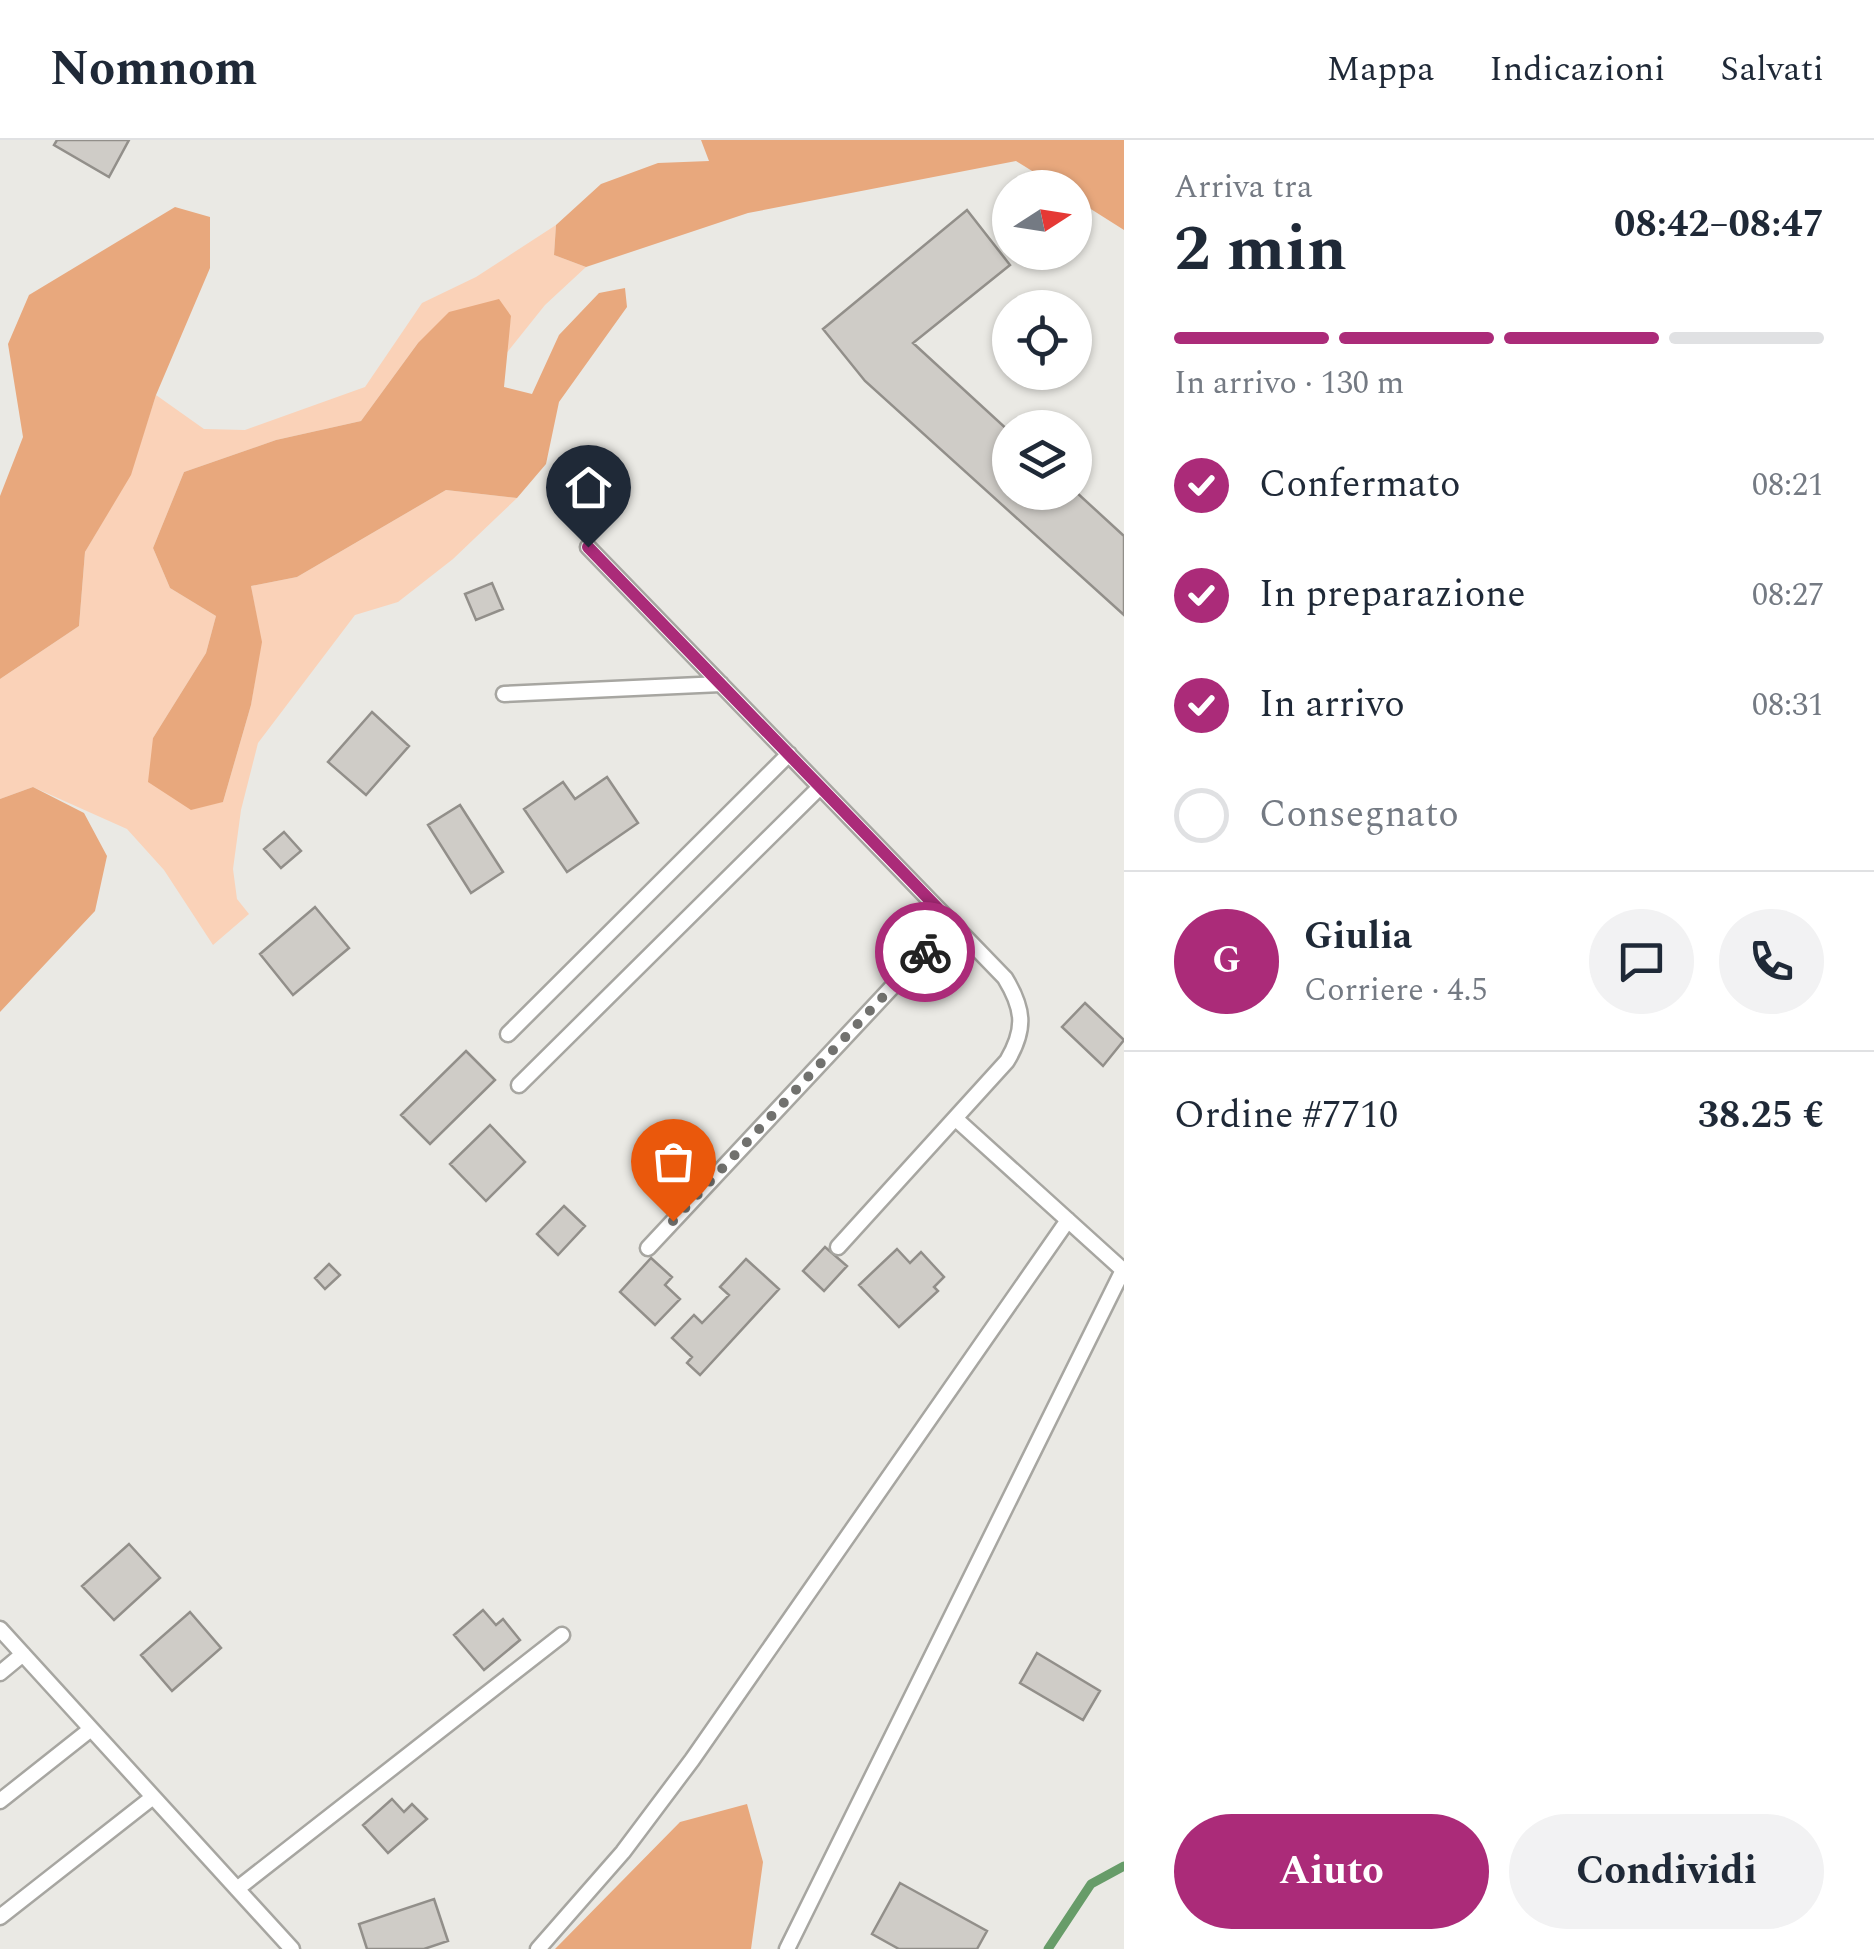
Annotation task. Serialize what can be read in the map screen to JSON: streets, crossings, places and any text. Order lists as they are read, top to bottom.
{
  "north": "right",
  "page": {
    "header": "Nomnom",
    "nav": ["Mappa", "Indicazioni", "Salvati"],
    "heading": ["2 min", "Arriva tra", "08:42–08:47"],
    "panel": [
      "Giulia",
      "Corriere · 4.5",
      "Ordine #7710",
      "38.25 €"
    ],
    "bar": "In arrivo · 130 m",
    "list": [
      ["Confermato", "08:21"],
      ["In preparazione", "08:27"],
      ["In arrivo", "08:31"],
      "Consegnato"
    ],
    "round": "G",
    "buttons": ["Aiuto", "Condividi"]
  }
}
